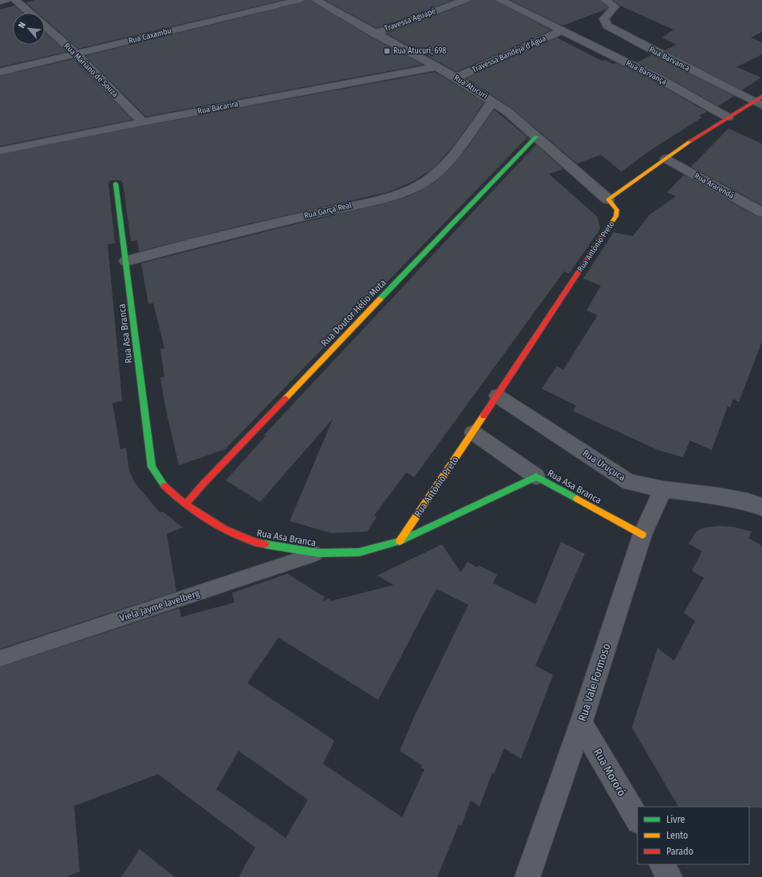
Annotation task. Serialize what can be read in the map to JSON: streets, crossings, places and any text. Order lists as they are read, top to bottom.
{
  "streets": {
    "street": [
      "Travessa Aguapé",
      "Rua Caxambu",
      "Travessa Bandeja d'Água",
      "Rua Barvanca",
      "Rua Mariano de Souza",
      "Rua Barvança",
      "Rua Atucuri",
      "Rua Bacarira",
      "Rua Ararendá",
      "Rua Garça Real",
      "Rua Antônio Preto",
      "Rua Doutor Hélio Mota",
      "Rua Asa Branca",
      "Rua Uruçuca",
      "Rua Vale Formoso",
      "Rua Mororó"
    ],
    "lane": ["Viela Jayme Iavelberg"]
  },
  "crossings": [
    ["Travessa Aguapé", "Rua Atucuri"],
    ["Rua Caxambu", "Rua Mariano de Souza"],
    ["Travessa Bandeja d'Água", "Rua Barvança"],
    ["Travessa Bandeja d'Água", "Rua Atucuri"],
    ["Rua Mariano de Souza", "Rua Bacarira"],
    ["Rua Atucuri", "Rua Bacarira"],
    ["Rua Atucuri", "Rua Garça Real"],
    ["Rua Atucuri", "Rua Antônio Preto"],
    ["Rua Atucuri", "Rua Doutor Hélio Mota"],
    ["Rua Garça Real", "Rua Asa Branca"],
    ["Rua Antônio Preto", "Rua Asa Branca"],
    ["Rua Antônio Preto", "Rua Uruçuca"],
    ["Rua Doutor Hélio Mota", "Rua Asa Branca"],
    ["Rua Asa Branca", "Viela Jayme Iavelberg"],
    ["Rua Asa Branca", "Rua Vale Formoso"],
    ["Rua Uruçuca", "Rua Vale Formoso"],
    ["Rua Vale Formoso", "Rua Mororó"]
  ],
  "places": {
    "transit": ["Rua Atucuri, 698"]
  },
  "legend": ["Livre", "Lento", "Parado"],
  "north": "top left"
}
